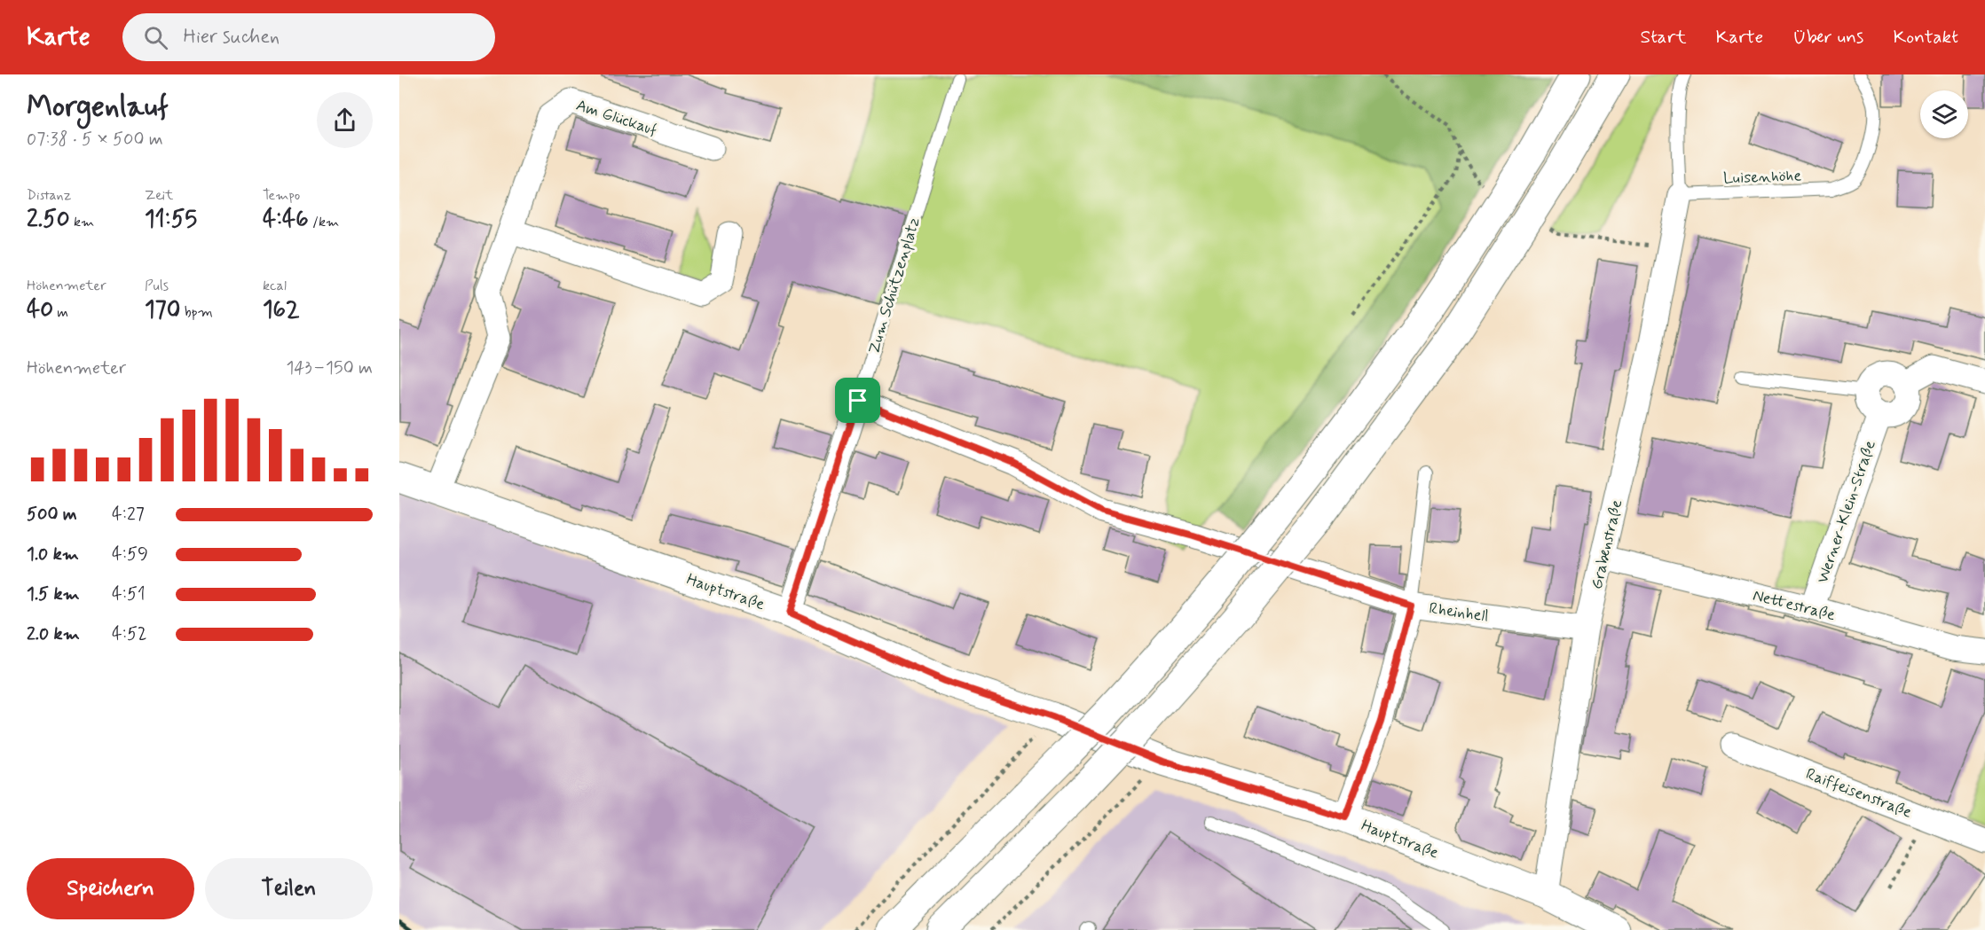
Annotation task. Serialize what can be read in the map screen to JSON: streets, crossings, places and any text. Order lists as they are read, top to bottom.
{
  "streets": {
    "main road": ["Hauptstraße"],
    "street": [
      "Am Glückauf",
      "Zum Schützenplatz",
      "Werner-Klein-Straße",
      "Grabenstraße",
      "Nettestraße",
      "Rheinhell",
      "Raiffeisenstraße"
    ],
    "lane": ["Luisenhöhe"]
  },
  "crossings": [
    ["Am Glückauf", "Hauptstraße"],
    ["Luisenhöhe", "Grabenstraße"],
    ["Zum Schützenplatz", "Hauptstraße"],
    ["Zum Schützenplatz", "Rheinhell"],
    ["Werner-Klein-Straße", "Nettestraße"],
    ["Grabenstraße", "Hauptstraße"],
    ["Grabenstraße", "Nettestraße"],
    ["Grabenstraße", "Rheinhell"]
  ],
  "page": {
    "header": "Karte",
    "search": "Hier suchen",
    "nav": [
      "Start",
      "Karte",
      "Über uns",
      "Kontakt"
    ],
    "heading": ["Morgenlauf", "07:38 · 5 × 500 m"],
    "stats": [
      ["Distanz", "2.50 km"],
      ["Zeit", "11:55"],
      ["Tempo", "4:46 /km"],
      ["Höhenmeter", "40 m"],
      ["Puls", "170 bpm"],
      ["kcal", "162"]
    ],
    "chart": ["Höhenmeter", "143–150 m"],
    "list": [
      {
        "name": "500 m",
        "note": "4:27"
      },
      {
        "name": "1.0 km",
        "note": "4:59"
      },
      {
        "name": "1.5 km",
        "note": "4:51"
      },
      {
        "name": "2.0 km",
        "note": "4:52"
      }
    ],
    "buttons": ["Speichern", "Teilen"]
  }
}
